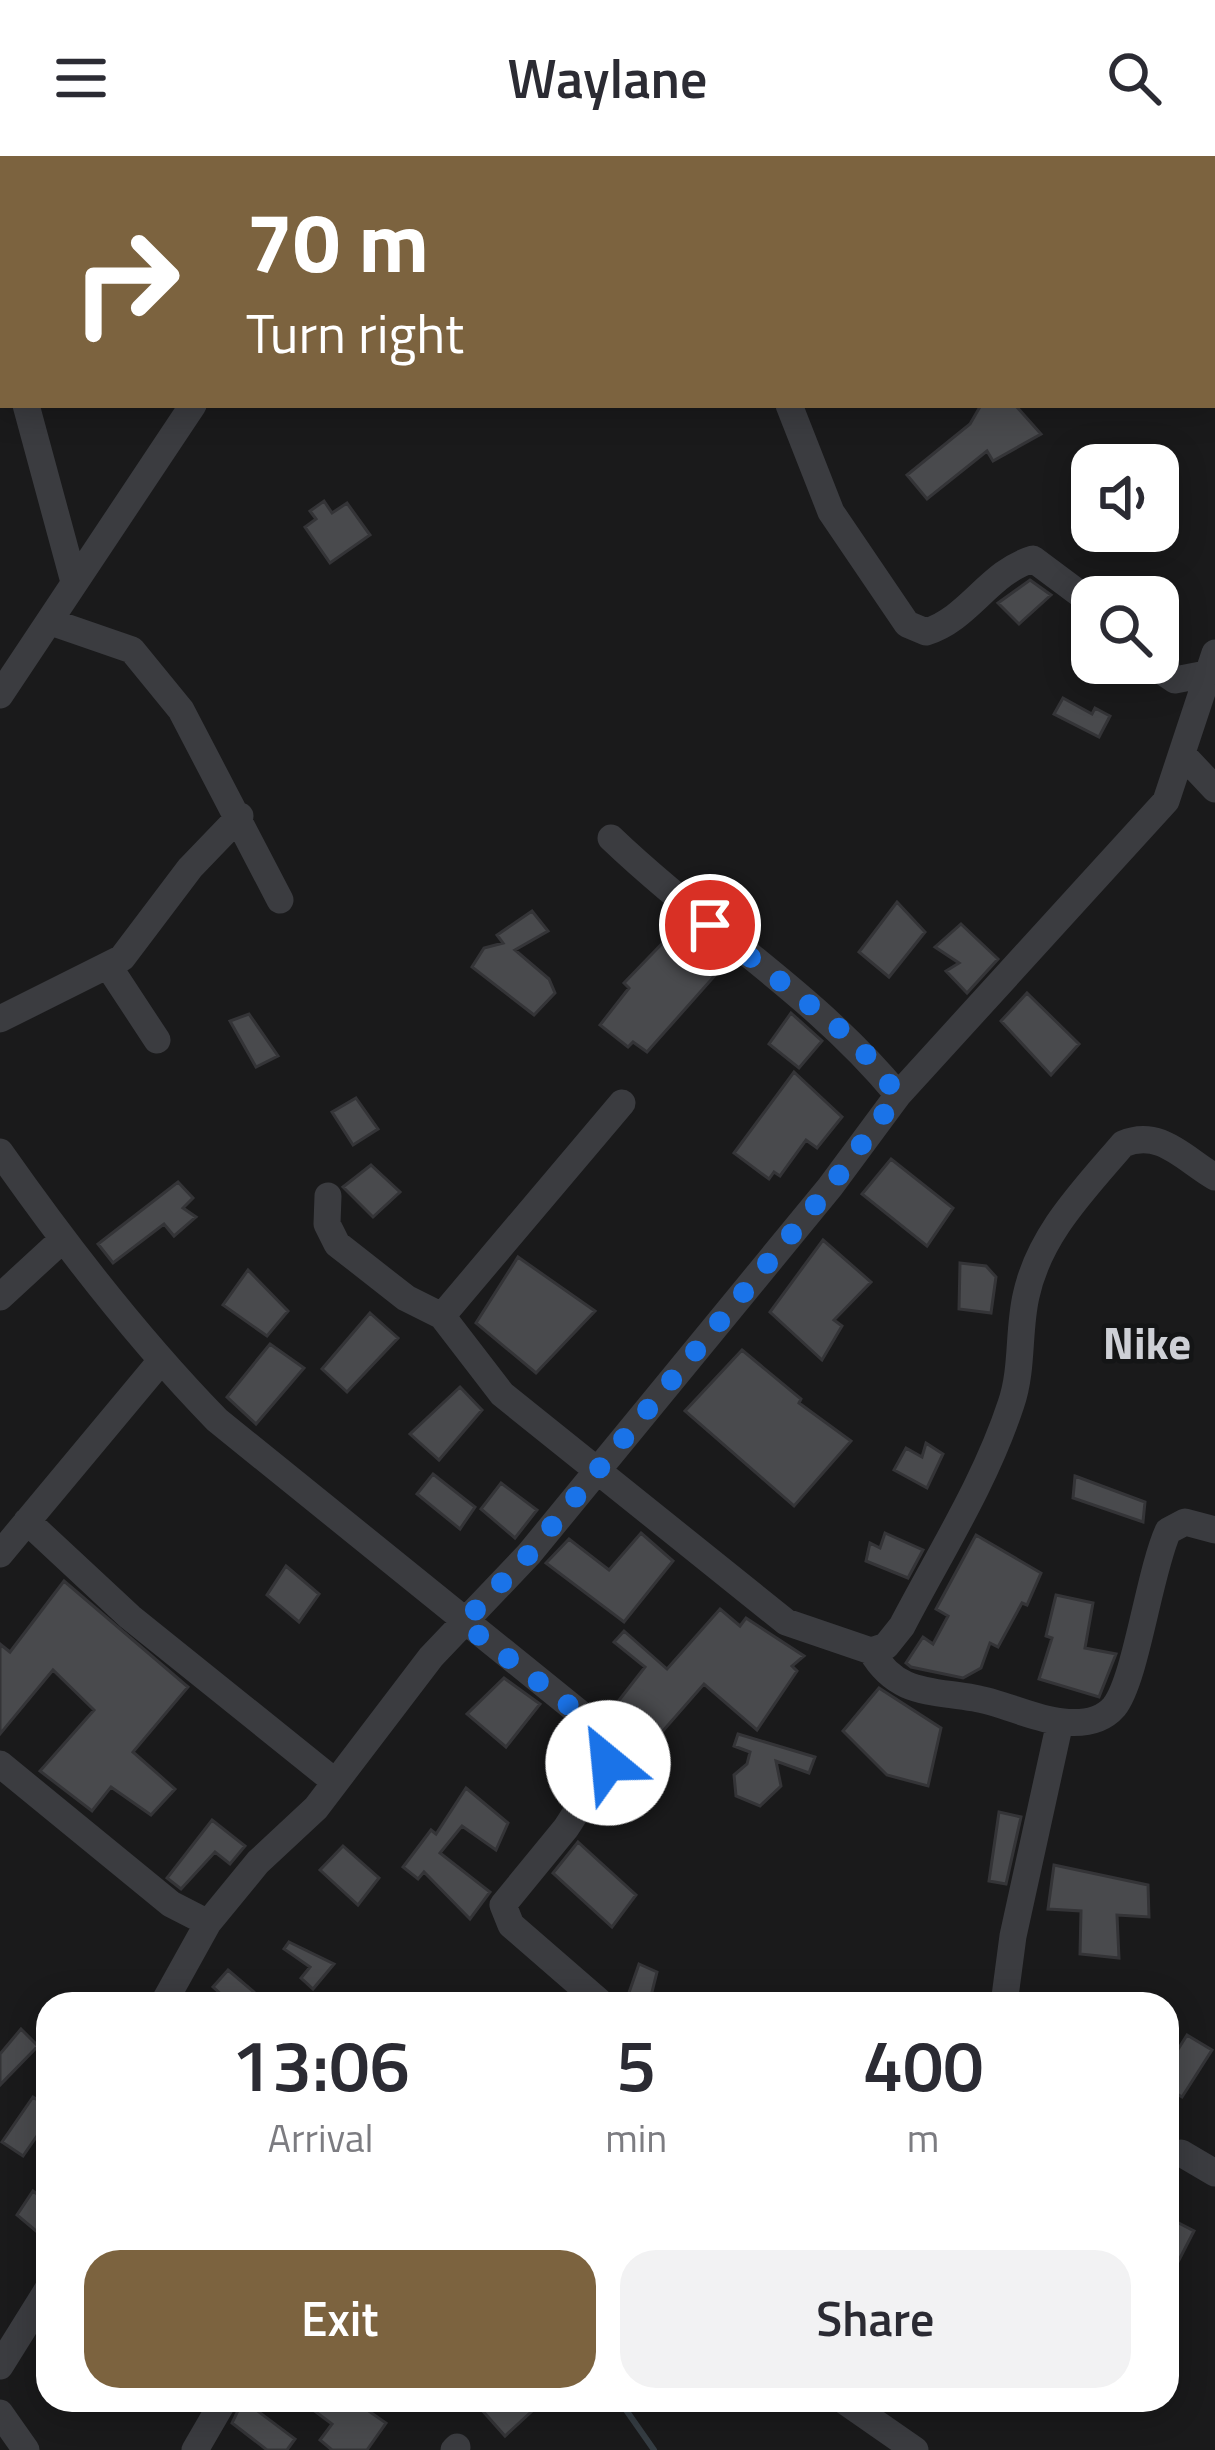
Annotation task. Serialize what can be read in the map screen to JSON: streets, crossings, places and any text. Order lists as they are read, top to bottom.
{
  "districts": ["Nike"],
  "page": {
    "header": "Waylane",
    "turn": ["70 m", "Turn right"],
    "eta": [
      "13:06",
      "Arrival",
      "5",
      "min",
      "400",
      "m"
    ],
    "buttons": ["Exit", "Share"]
  }
}
